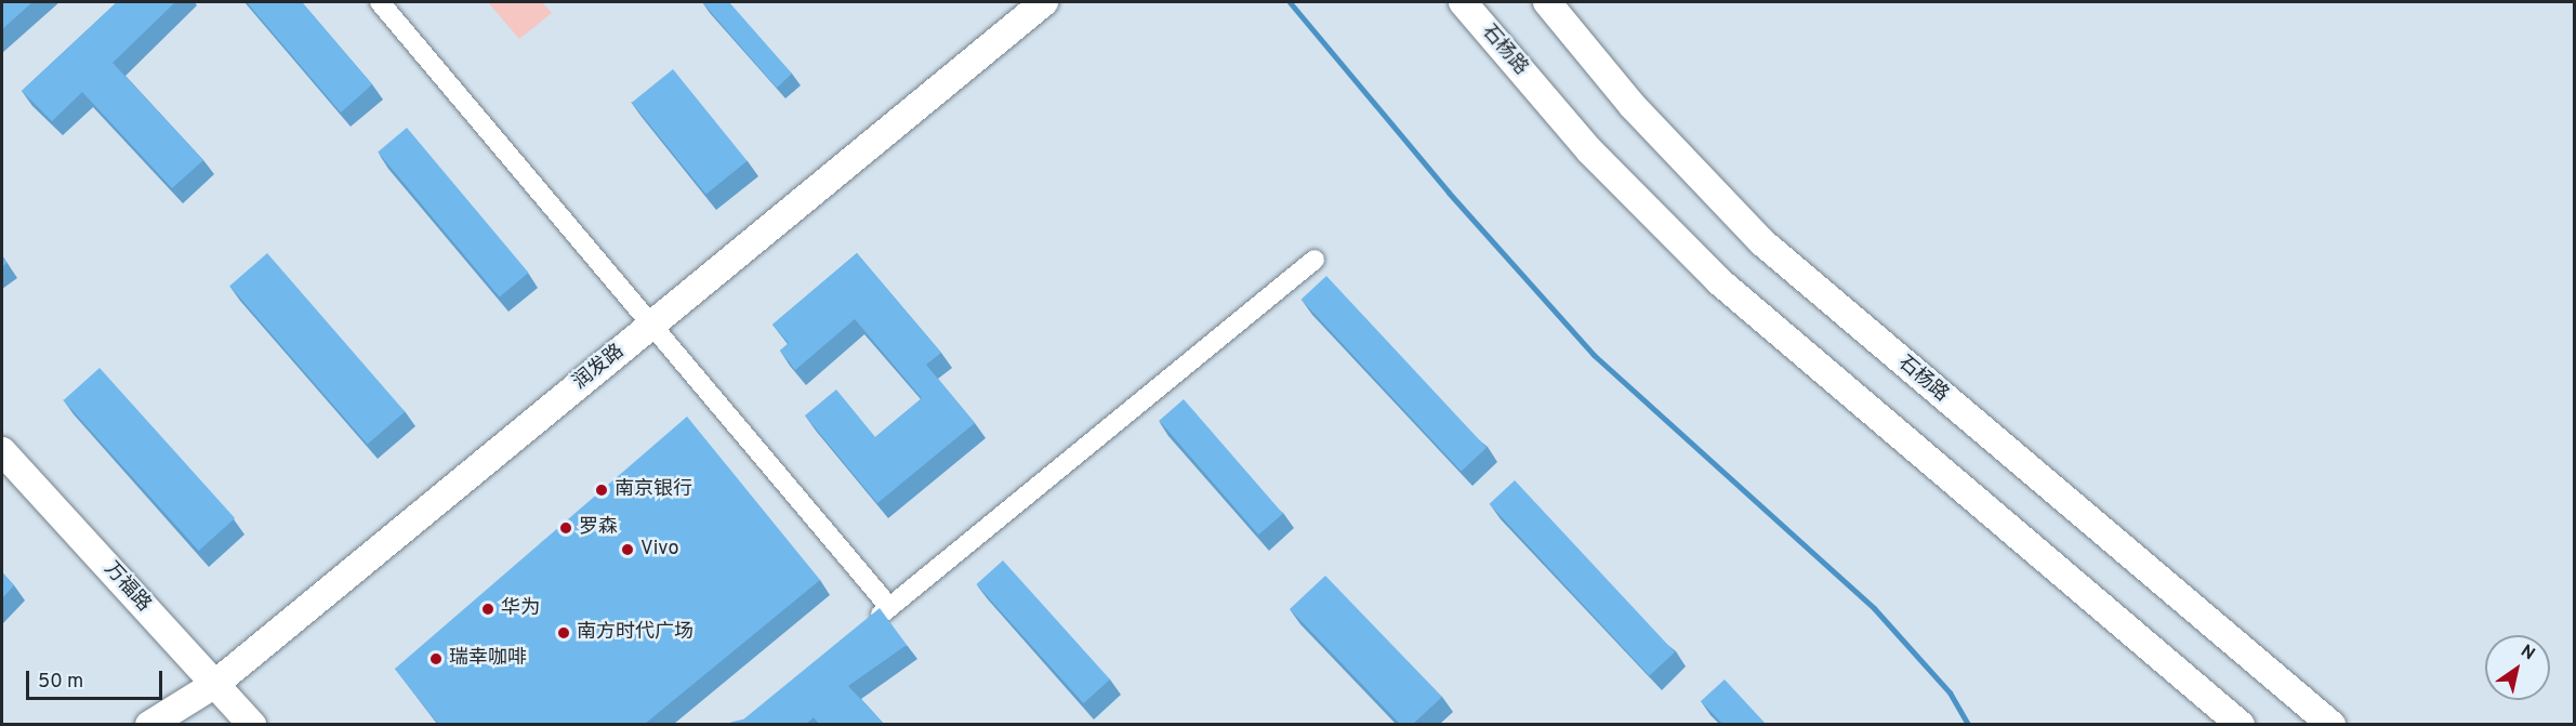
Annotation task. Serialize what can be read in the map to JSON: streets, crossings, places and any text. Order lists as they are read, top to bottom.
{
  "streets": {
    "main road": ["石杨路", "润发路", "万福路"]
  },
  "crossings": [
    ["润发路", "万福路"]
  ],
  "places": [
    "南京银行",
    "罗森",
    "Vivo",
    "华为",
    "南方时代广场",
    "瑞幸咖啡"
  ],
  "scale_bar": "50 m",
  "north": "top right"
}
